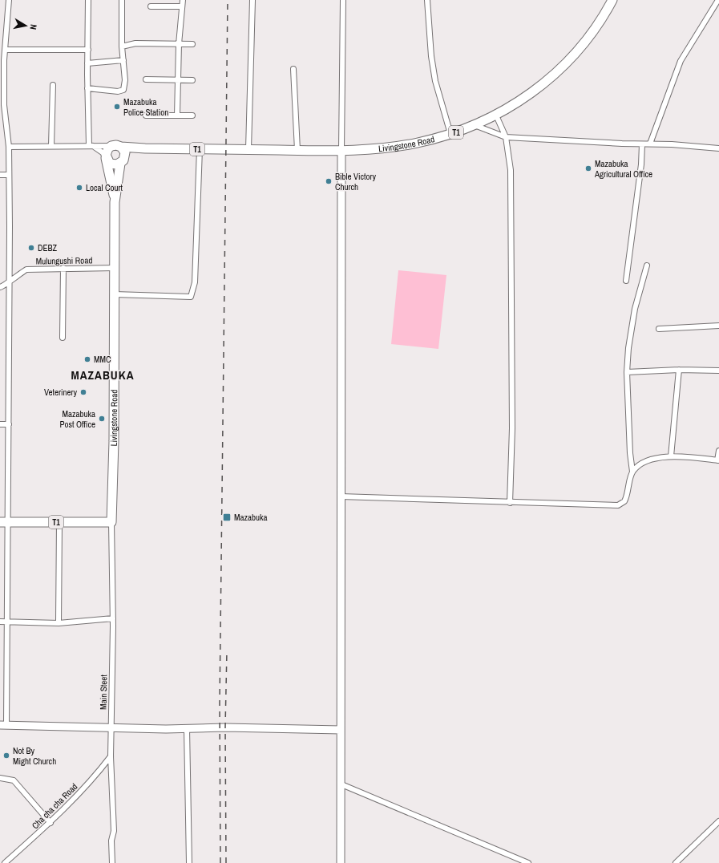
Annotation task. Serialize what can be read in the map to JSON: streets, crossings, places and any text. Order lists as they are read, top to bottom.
{
  "streets": {
    "highway": ["T1", "Livingstone Road"],
    "street": ["Mulungushi Road", "Main Steet", "Cha cha cha Road"]
  },
  "crossings": [
    ["T1", "Livingstone Road"],
    ["T1", "Main Steet"],
    ["Livingstone Road", "Mulungushi Road"],
    ["Livingstone Road", "Main Steet"],
    ["Main Steet", "Cha cha cha Road"]
  ],
  "districts": ["MAZABUKA"],
  "places": {
    "other": [
      "Mazabuka Police Station",
      "Mazabuka Agricultural Office",
      "Bible Victory Church",
      "Local Court",
      "DEBZ",
      "MMC",
      "Veterinery",
      "Mazabuka Post Office",
      "Not By Might Church"
    ],
    "transit": ["Mazabuka"]
  },
  "north": "right"
}
